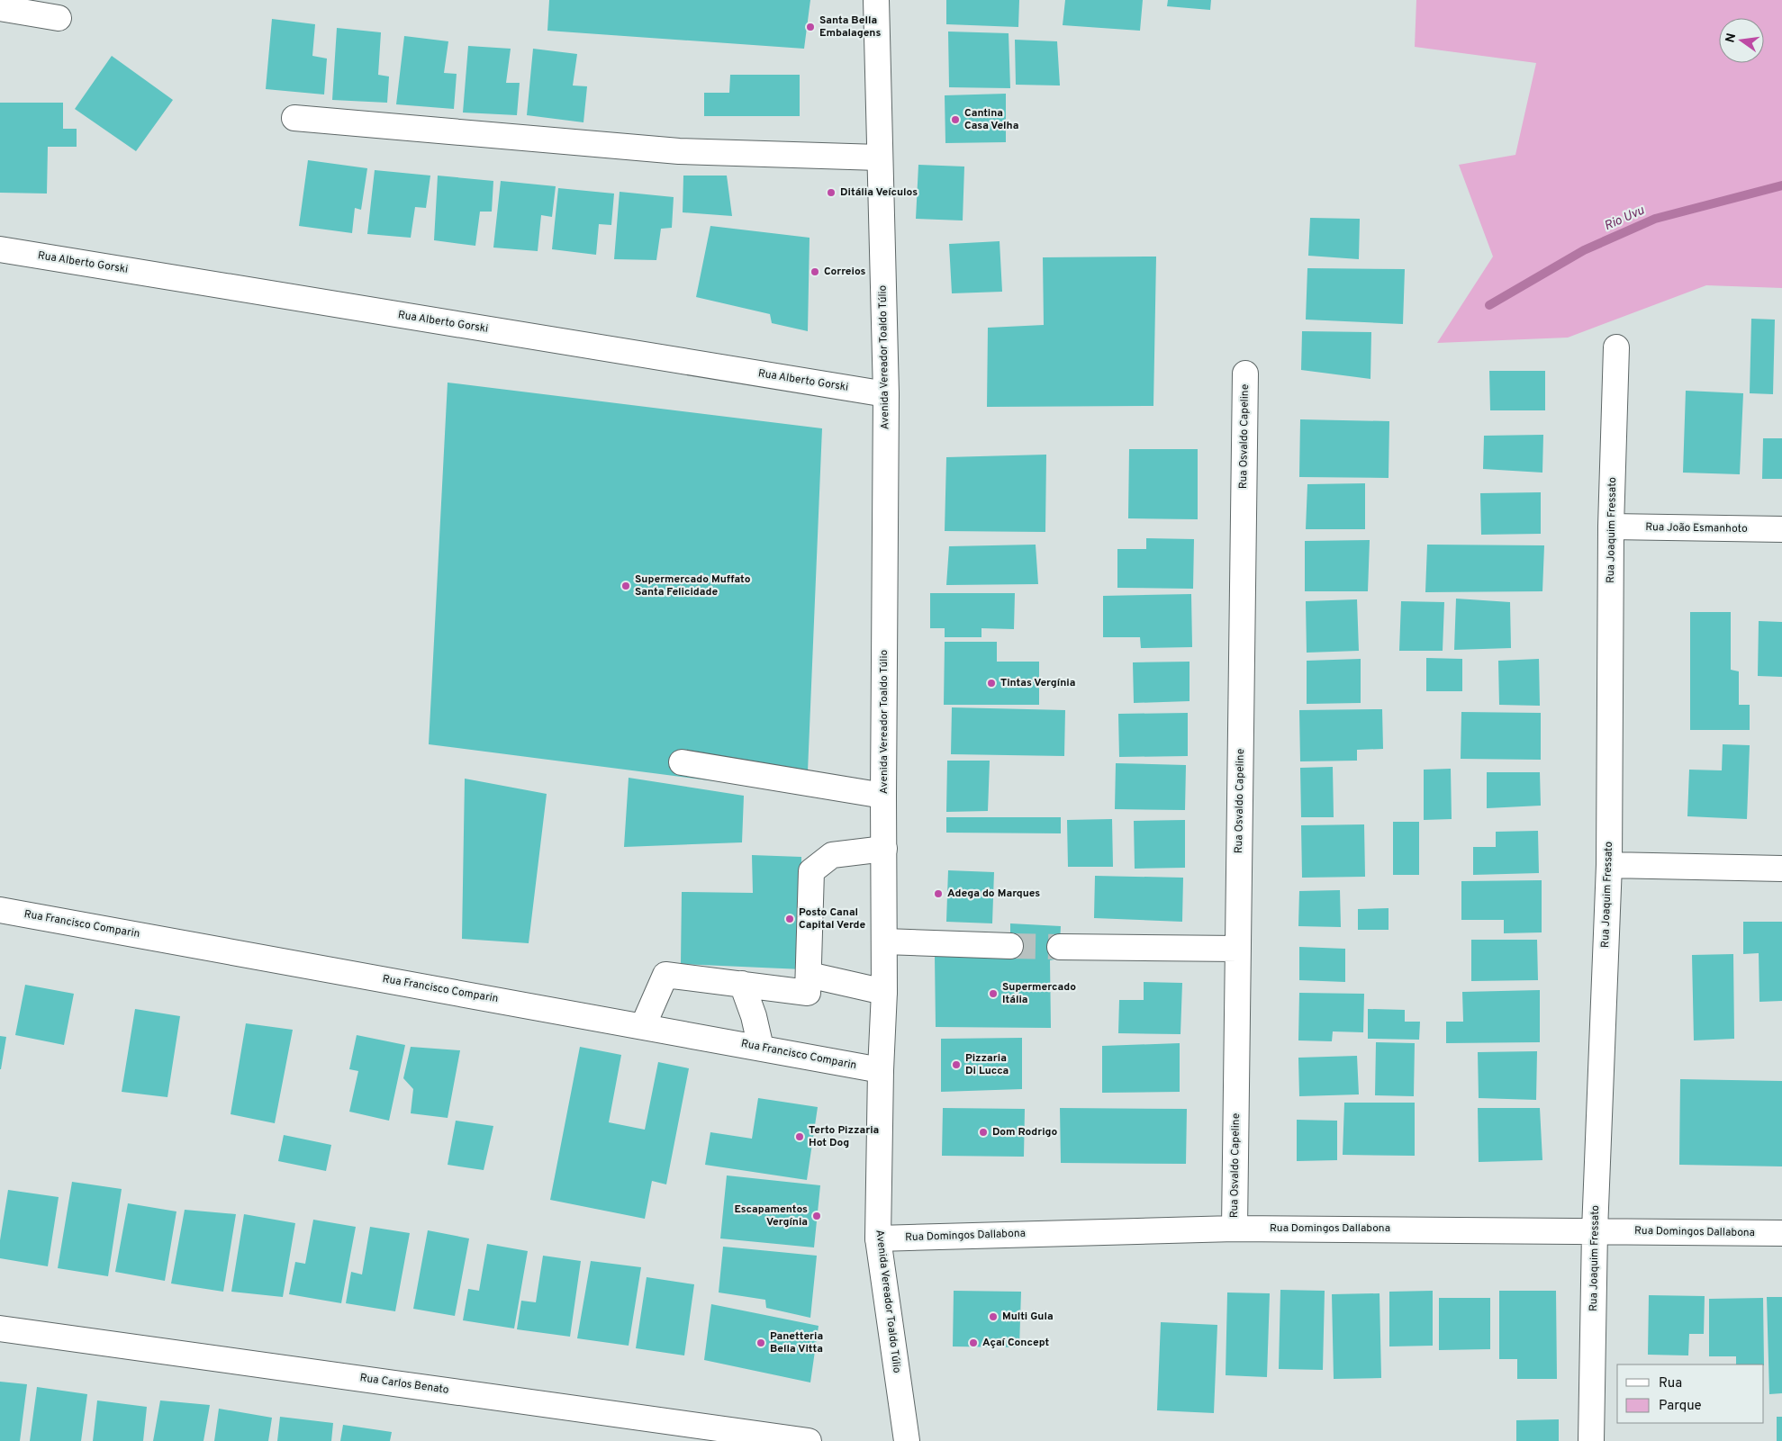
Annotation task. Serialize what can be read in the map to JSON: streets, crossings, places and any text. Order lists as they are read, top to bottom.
{
  "streets": {
    "street": [
      "Rua Alberto Gorski",
      "Avenida Vereador Toaldo Túlio",
      "Rua Osvaldo Capeline",
      "Rua João Esmanhoto",
      "Rua Joaquim Fressato",
      "Rua Francisco Comparin",
      "Rua Domingos Dallabona",
      "Rua Carlos Benato"
    ]
  },
  "crossings": [
    ["Rua Alberto Gorski", "Avenida Vereador Toaldo Túlio"],
    ["Avenida Vereador Toaldo Túlio", "Rua Francisco Comparin"],
    ["Avenida Vereador Toaldo Túlio", "Rua Domingos Dallabona"],
    ["Rua Osvaldo Capeline", "Rua Domingos Dallabona"],
    ["Rua João Esmanhoto", "Rua Joaquim Fressato"],
    ["Rua Joaquim Fressato", "Rua Domingos Dallabona"]
  ],
  "water": ["Rio Uvu"],
  "places": [
    "Santa Bella Embalagens",
    "Cantina Casa Velha",
    "Ditália Veículos",
    "Correios",
    "Supermercado Muffato Santa Felicidade",
    "Tintas Vergínia",
    "Adega do Marques",
    "Posto Canal Capital Verde",
    "Supermercado Itália",
    "Pizzaria Di Lucca",
    "Dom Rodrigo",
    "Terto Pizzaria Hot Dog",
    "Escapamentos Vergínia",
    "Multi Gula",
    "Panetteria Bella Vitta",
    "Açaí Concept"
  ],
  "legend": ["Rua", "Parque"],
  "north": "left"
}
